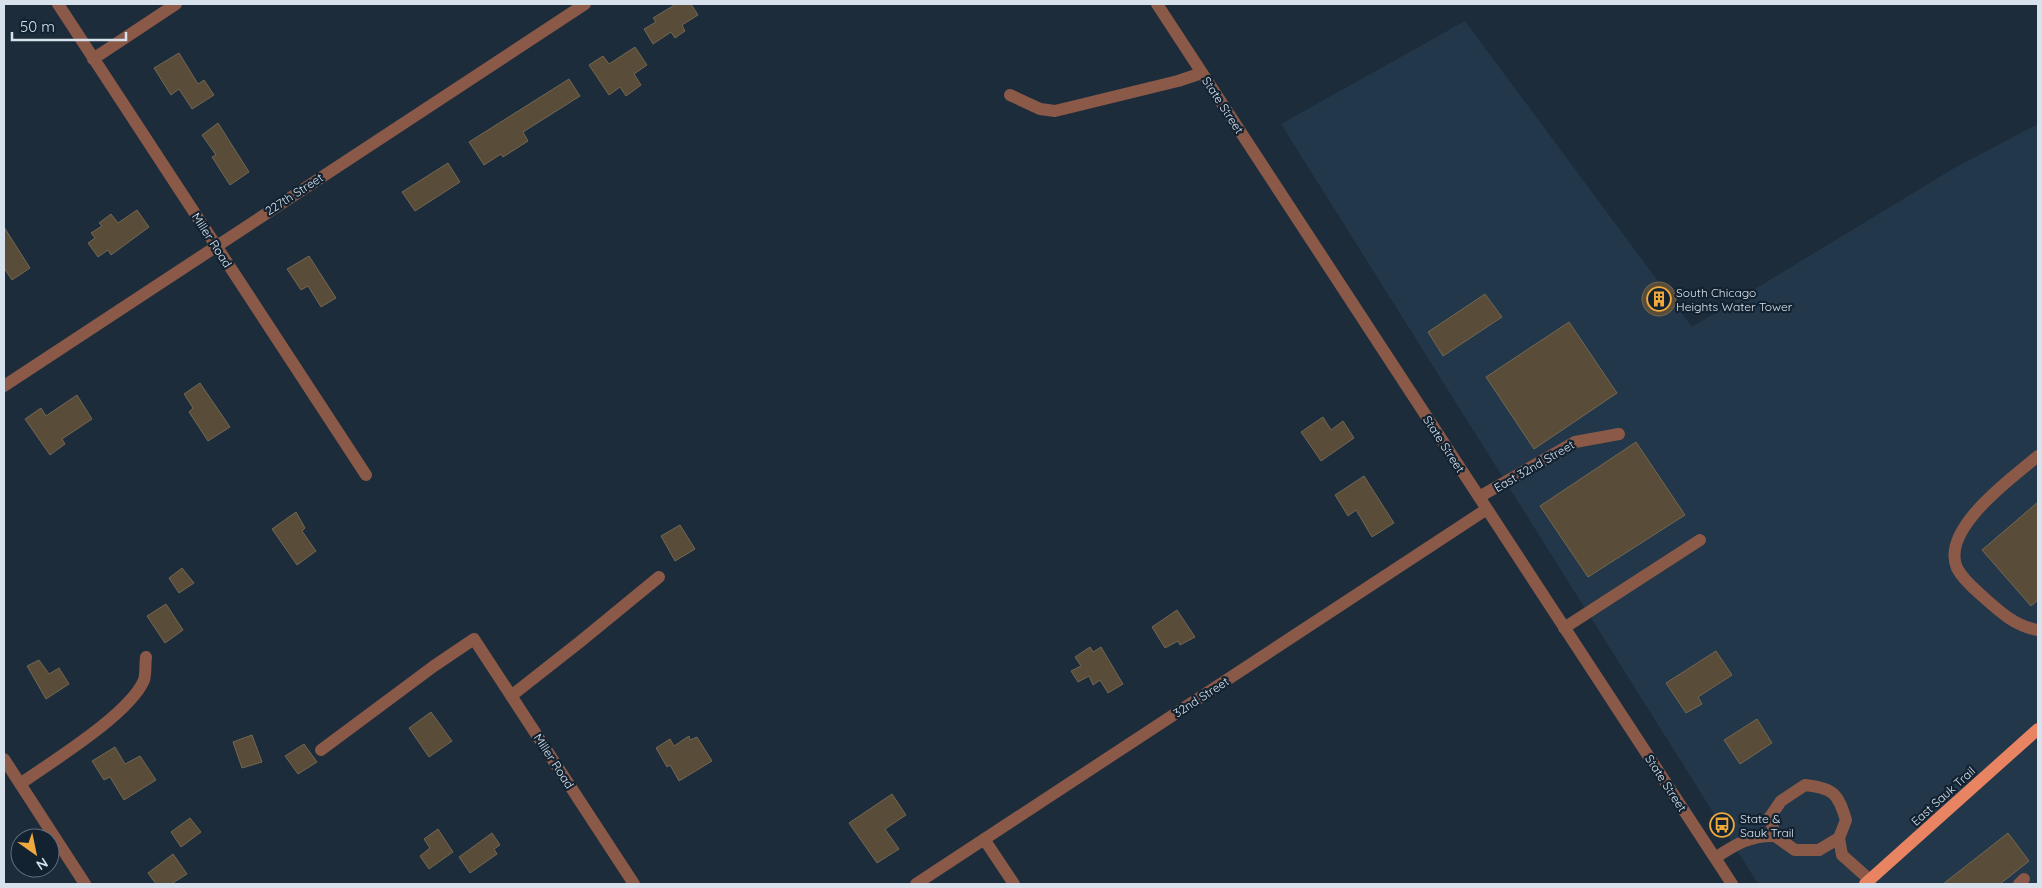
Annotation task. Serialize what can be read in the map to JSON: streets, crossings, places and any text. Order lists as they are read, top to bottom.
{
  "streets": {
    "main road": ["East Sauk Trail"],
    "street": [
      "State Street",
      "227th Street",
      "Miller Road",
      "East 32nd Street",
      "32nd Street"
    ]
  },
  "crossings": [
    ["State Street", "East 32nd Street"],
    ["State Street", "32nd Street"],
    ["227th Street", "Miller Road"]
  ],
  "places": {
    "building": ["South Chicago Heights Water Tower"],
    "bus stop": ["State & Sauk Trail"]
  },
  "scale_bar": "50 m",
  "north": "bottom right"
}
